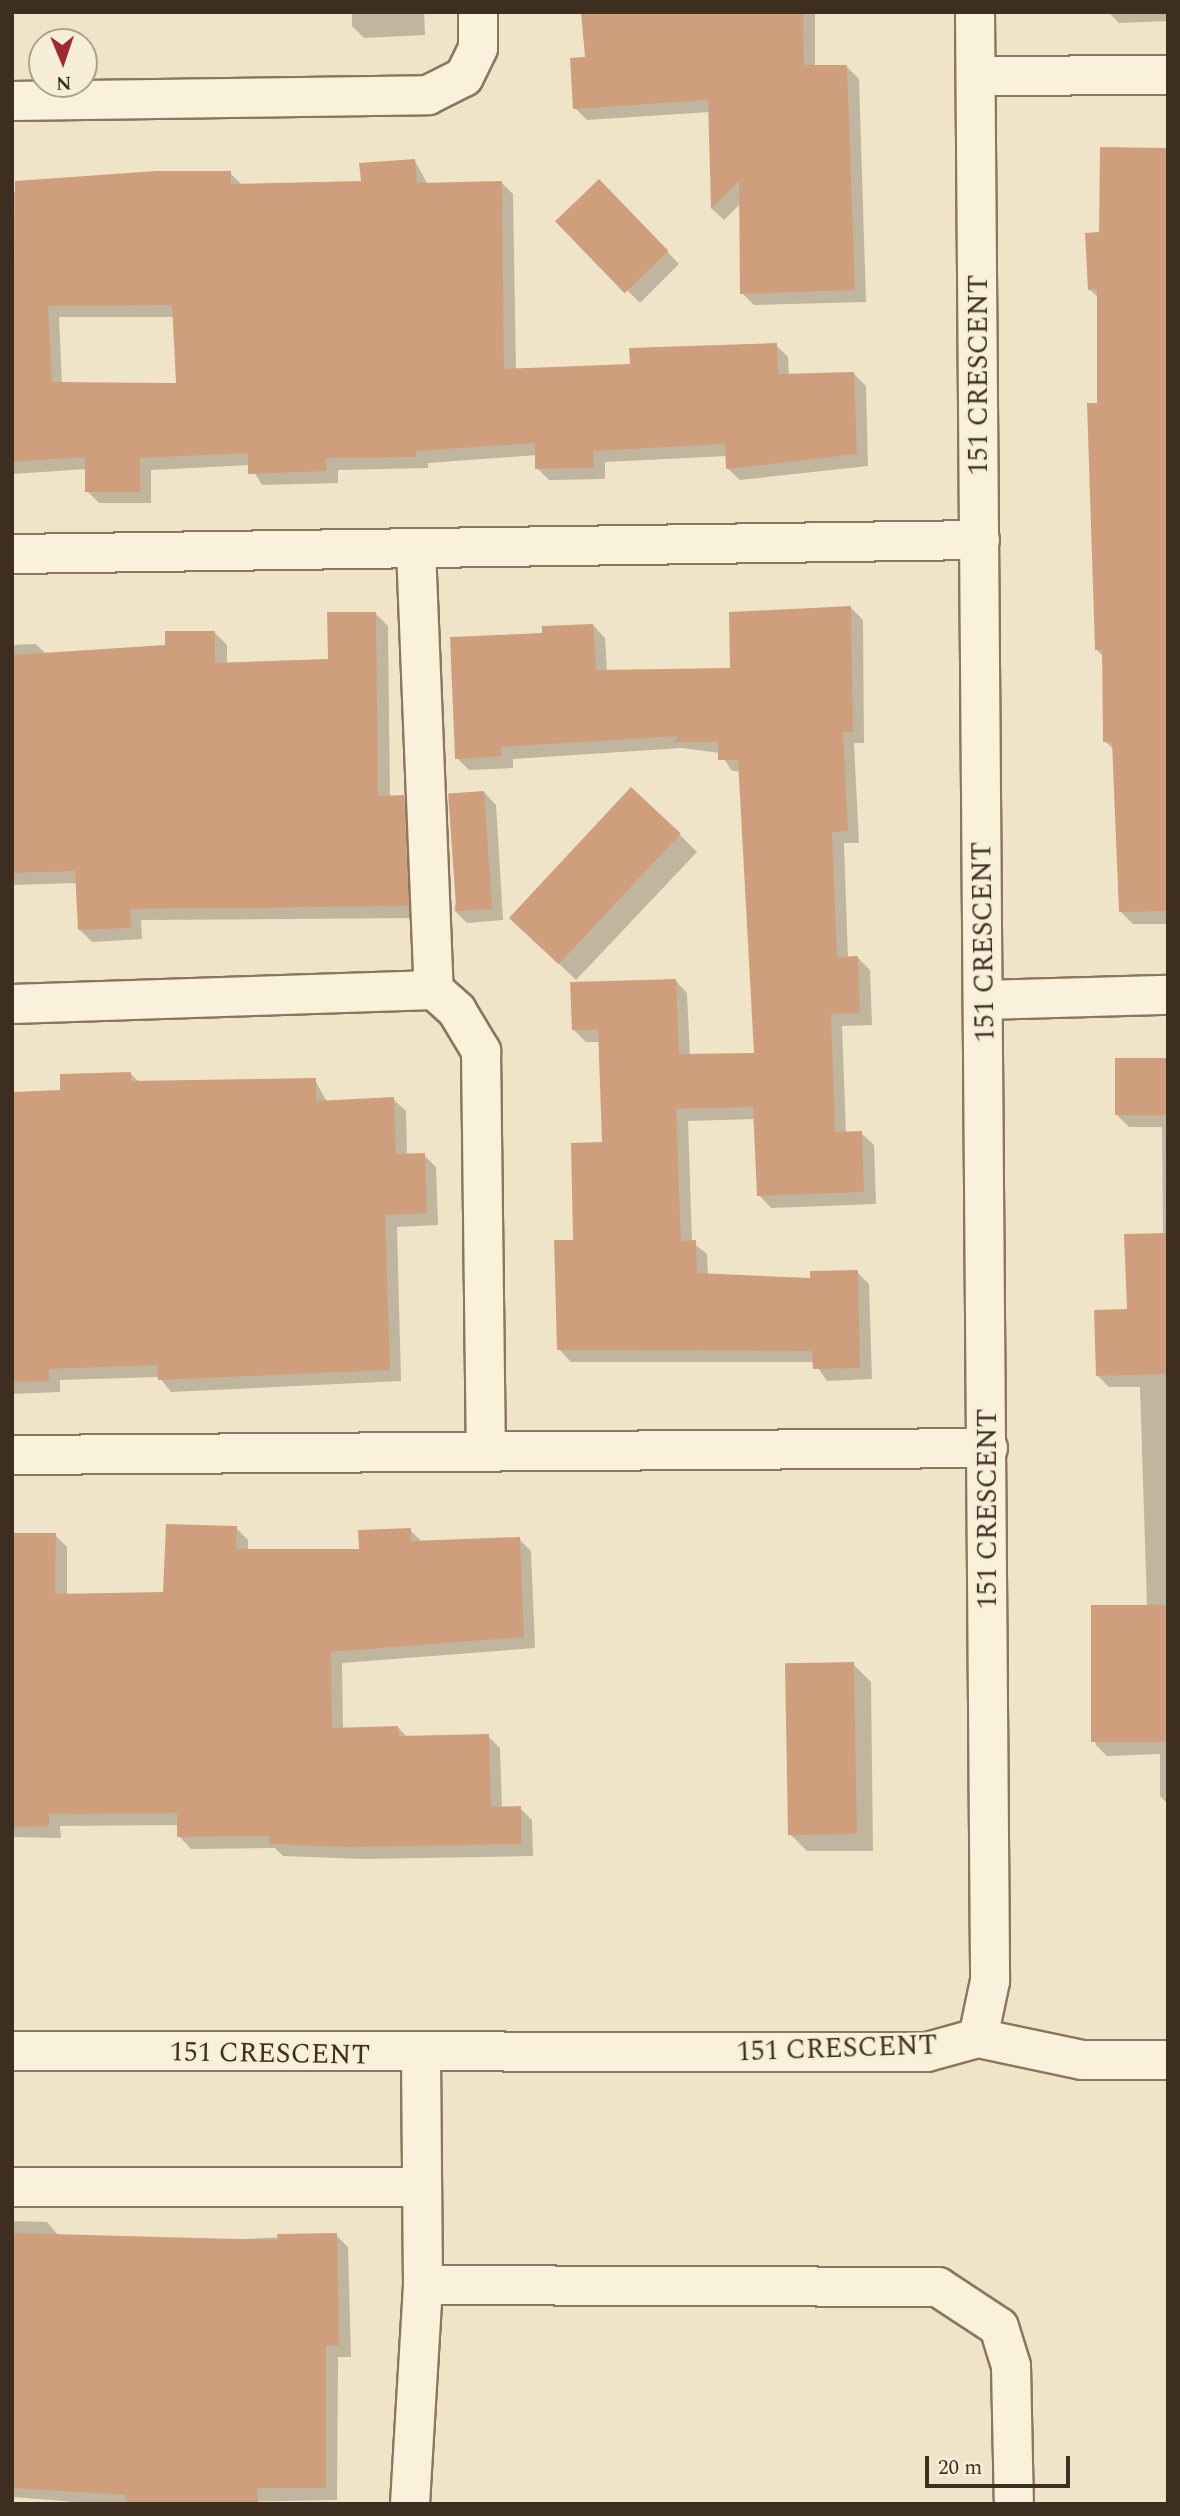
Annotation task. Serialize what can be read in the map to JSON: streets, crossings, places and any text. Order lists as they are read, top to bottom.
{
  "streets": {
    "street": ["151 CRESCENT"]
  },
  "scale_bar": "20 m",
  "north": "bottom"
}
